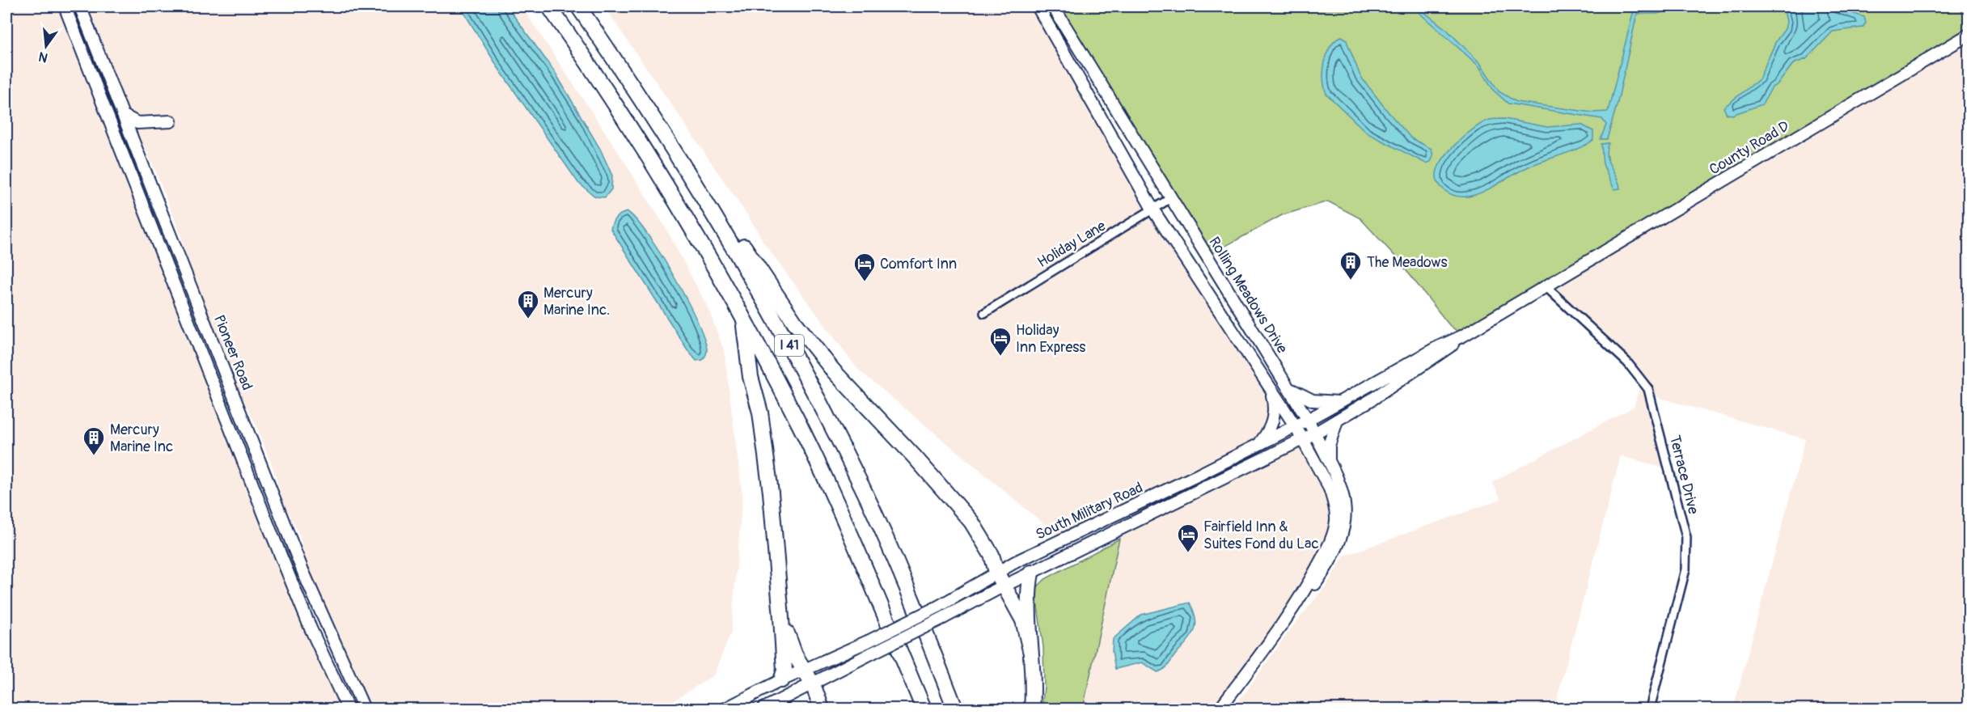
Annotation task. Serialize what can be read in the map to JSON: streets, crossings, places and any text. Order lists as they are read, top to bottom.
{
  "streets": {
    "highway": ["I 41"],
    "main road": [
      "County Road D",
      "Rolling Meadows Drive",
      "Pioneer Road",
      "South Military Road"
    ],
    "street": ["Holiday Lane", "Terrace Drive"]
  },
  "crossings": [
    ["County Road D", "Terrace Drive"],
    ["County Road D", "South Military Road"],
    ["Holiday Lane", "Rolling Meadows Drive"],
    ["Rolling Meadows Drive", "South Military Road"],
    ["Terrace Drive", "South Military Road"]
  ],
  "places": {
    "building": ["The Meadows", "Mercury Marine Inc.", "Mercury Marine Inc"],
    "hotel": ["Comfort Inn", "Holiday Inn Express", "Fairfield Inn & Suites Fond du Lac"]
  },
  "north": "bottom"
}
